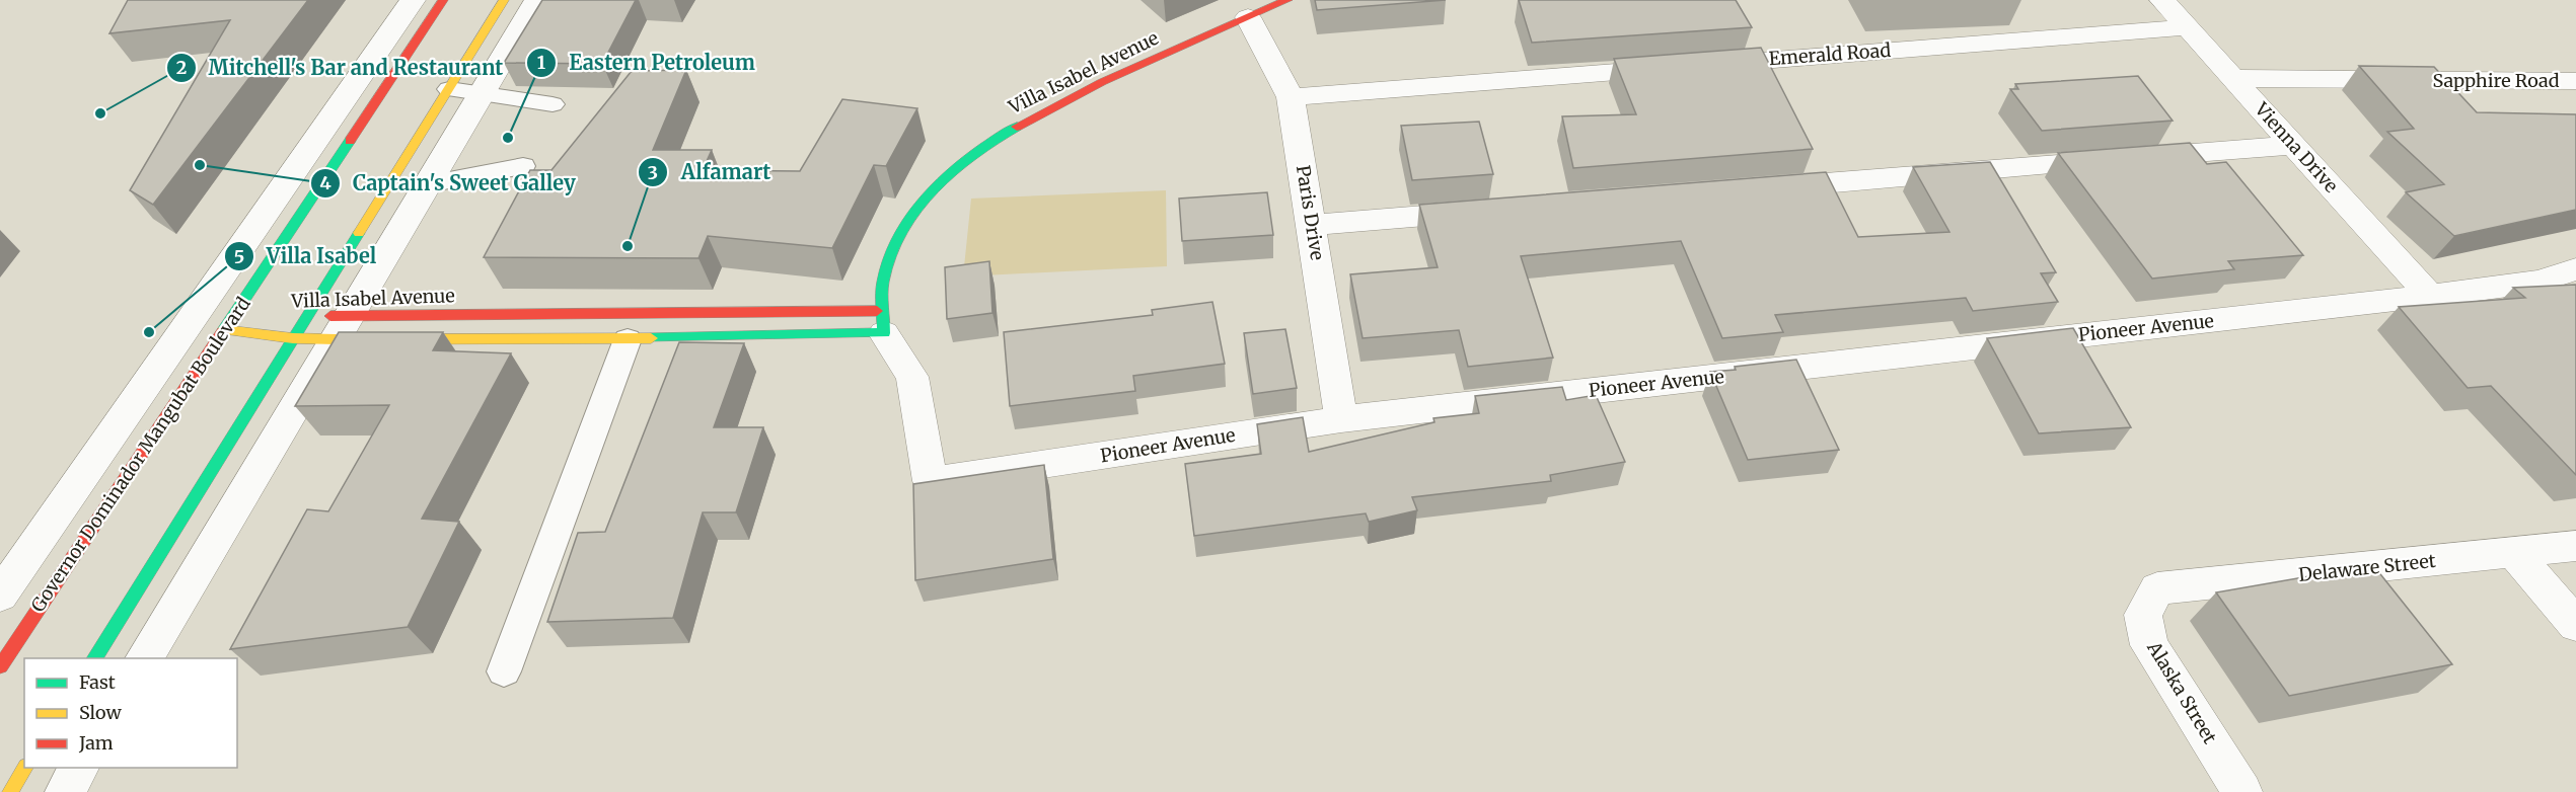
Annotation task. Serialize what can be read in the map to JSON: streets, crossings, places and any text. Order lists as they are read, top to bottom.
{
  "streets": {
    "street": [
      "Emerald Road",
      "Villa Isabel Avenue",
      "Sapphire Road",
      "Vienna Drive",
      "Paris Drive",
      "Pioneer Avenue",
      "Governor Dominador Mangubat Boulevard",
      "Delaware Street",
      "Alaska Street"
    ]
  },
  "crossings": [
    ["Emerald Road", "Vienna Drive"],
    ["Emerald Road", "Paris Drive"],
    ["Villa Isabel Avenue", "Paris Drive"],
    ["Villa Isabel Avenue", "Pioneer Avenue"],
    ["Villa Isabel Avenue", "Governor Dominador Mangubat Boulevard"],
    ["Sapphire Road", "Vienna Drive"],
    ["Vienna Drive", "Pioneer Avenue"],
    ["Paris Drive", "Pioneer Avenue"],
    ["Delaware Street", "Alaska Street"]
  ],
  "places": [
    "Mitchell's Bar and Restaurant",
    "Eastern Petroleum",
    "Captain's Sweet Galley",
    "Alfamart",
    "Villa Isabel"
  ],
  "legend": ["Fast", "Slow", "Jam"]
}
